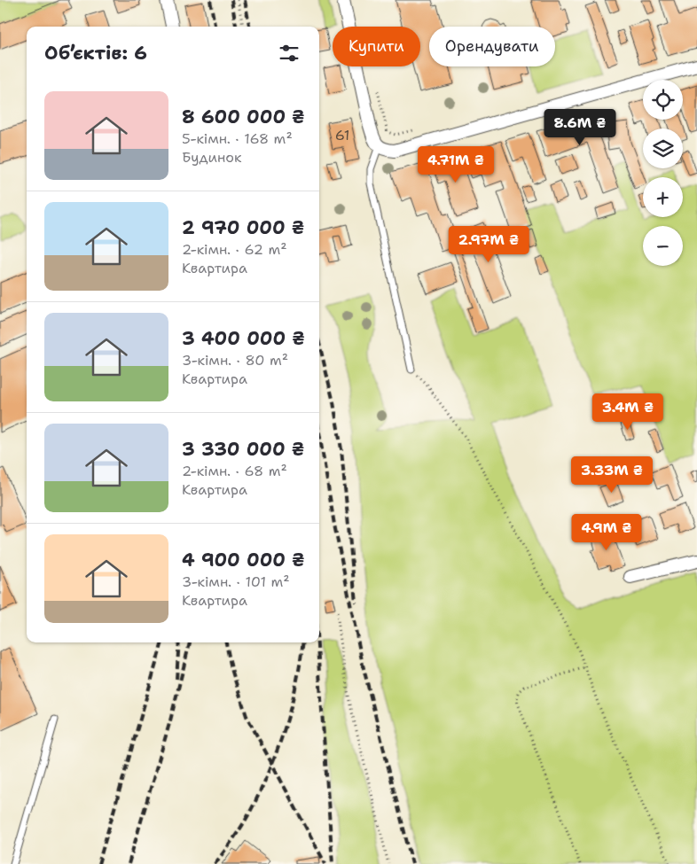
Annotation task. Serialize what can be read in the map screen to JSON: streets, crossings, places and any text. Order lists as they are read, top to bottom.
{
  "house_numbers": ["61"],
  "page": {
    "chip": ["Купити", "Орендувати"],
    "heading": "Об’єктів: 6",
    "map_buttons": ["+", "−"],
    "list": [
      {
        "name": "8 600 000 ₴",
        "note": "5-кімн. · 168 m² · Будинок"
      },
      {
        "name": "2 970 000 ₴",
        "note": "2-кімн. · 62 m² · Квартира"
      },
      {
        "name": "3 400 000 ₴",
        "note": "3-кімн. · 80 m² · Квартира"
      },
      {
        "name": "3 330 000 ₴",
        "note": "2-кімн. · 68 m² · Квартира"
      },
      {
        "name": "4 900 000 ₴",
        "note": "3-кімн. · 101 m² · Квартира"
      }
    ],
    "price": [
      "8.6M ₴",
      "4.71M ₴",
      "2.97M ₴",
      "3.4M ₴",
      "3.33M ₴",
      "4.9M ₴"
    ]
  }
}
